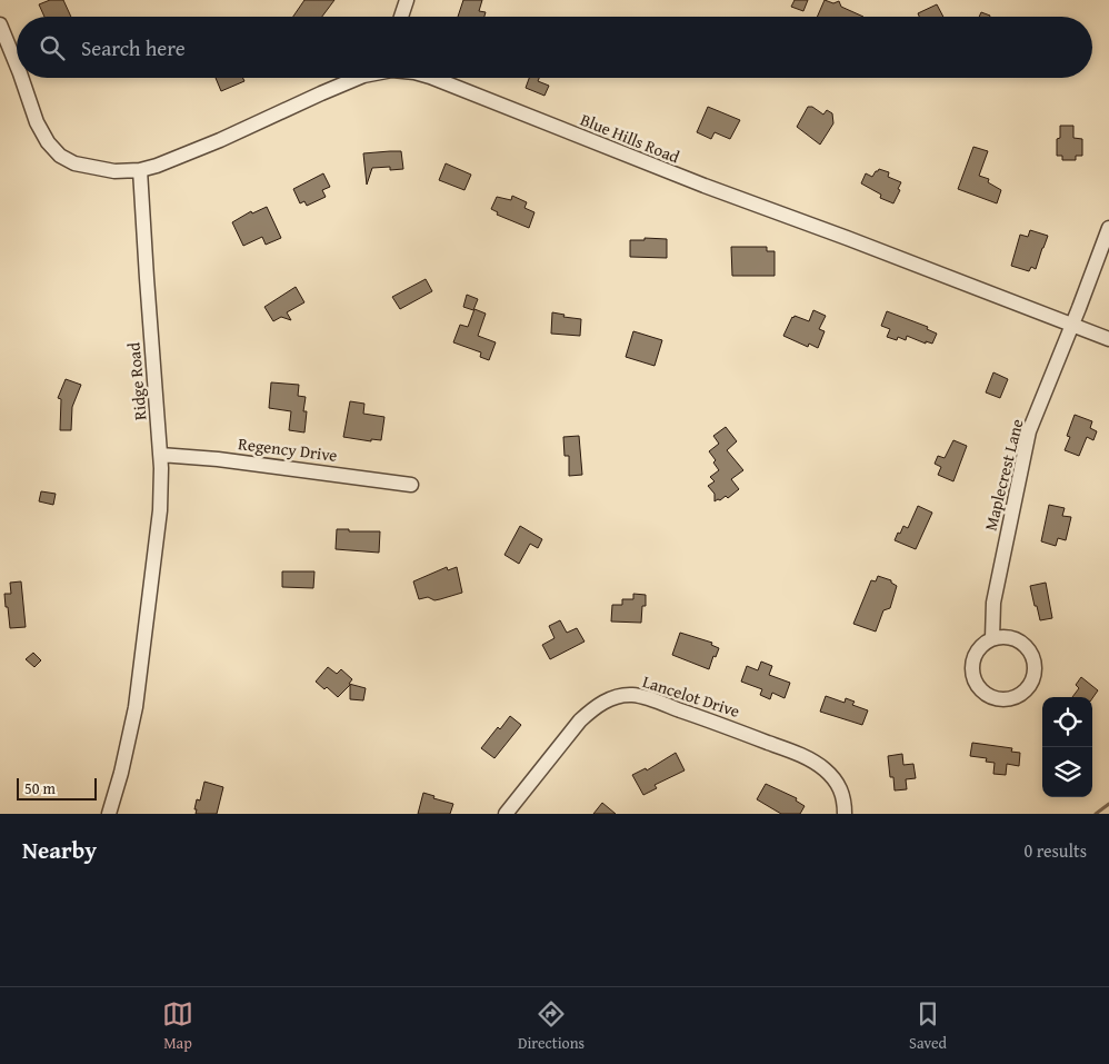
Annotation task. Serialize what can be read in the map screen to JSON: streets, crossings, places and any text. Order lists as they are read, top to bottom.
{
  "streets": {
    "street": [
      "Blue Hills Road",
      "Ridge Road",
      "Regency Drive",
      "Maplecrest Lane",
      "Lancelot Drive"
    ]
  },
  "crossings": [
    ["Blue Hills Road", "Ridge Road"],
    ["Blue Hills Road", "Maplecrest Lane"],
    ["Ridge Road", "Regency Drive"]
  ],
  "scale_bar": "50 m",
  "page": {
    "search": "Search here",
    "scale": "50 m",
    "heading": ["Nearby", "0 results"],
    "nav": ["Map", "Directions", "Saved"]
  }
}
